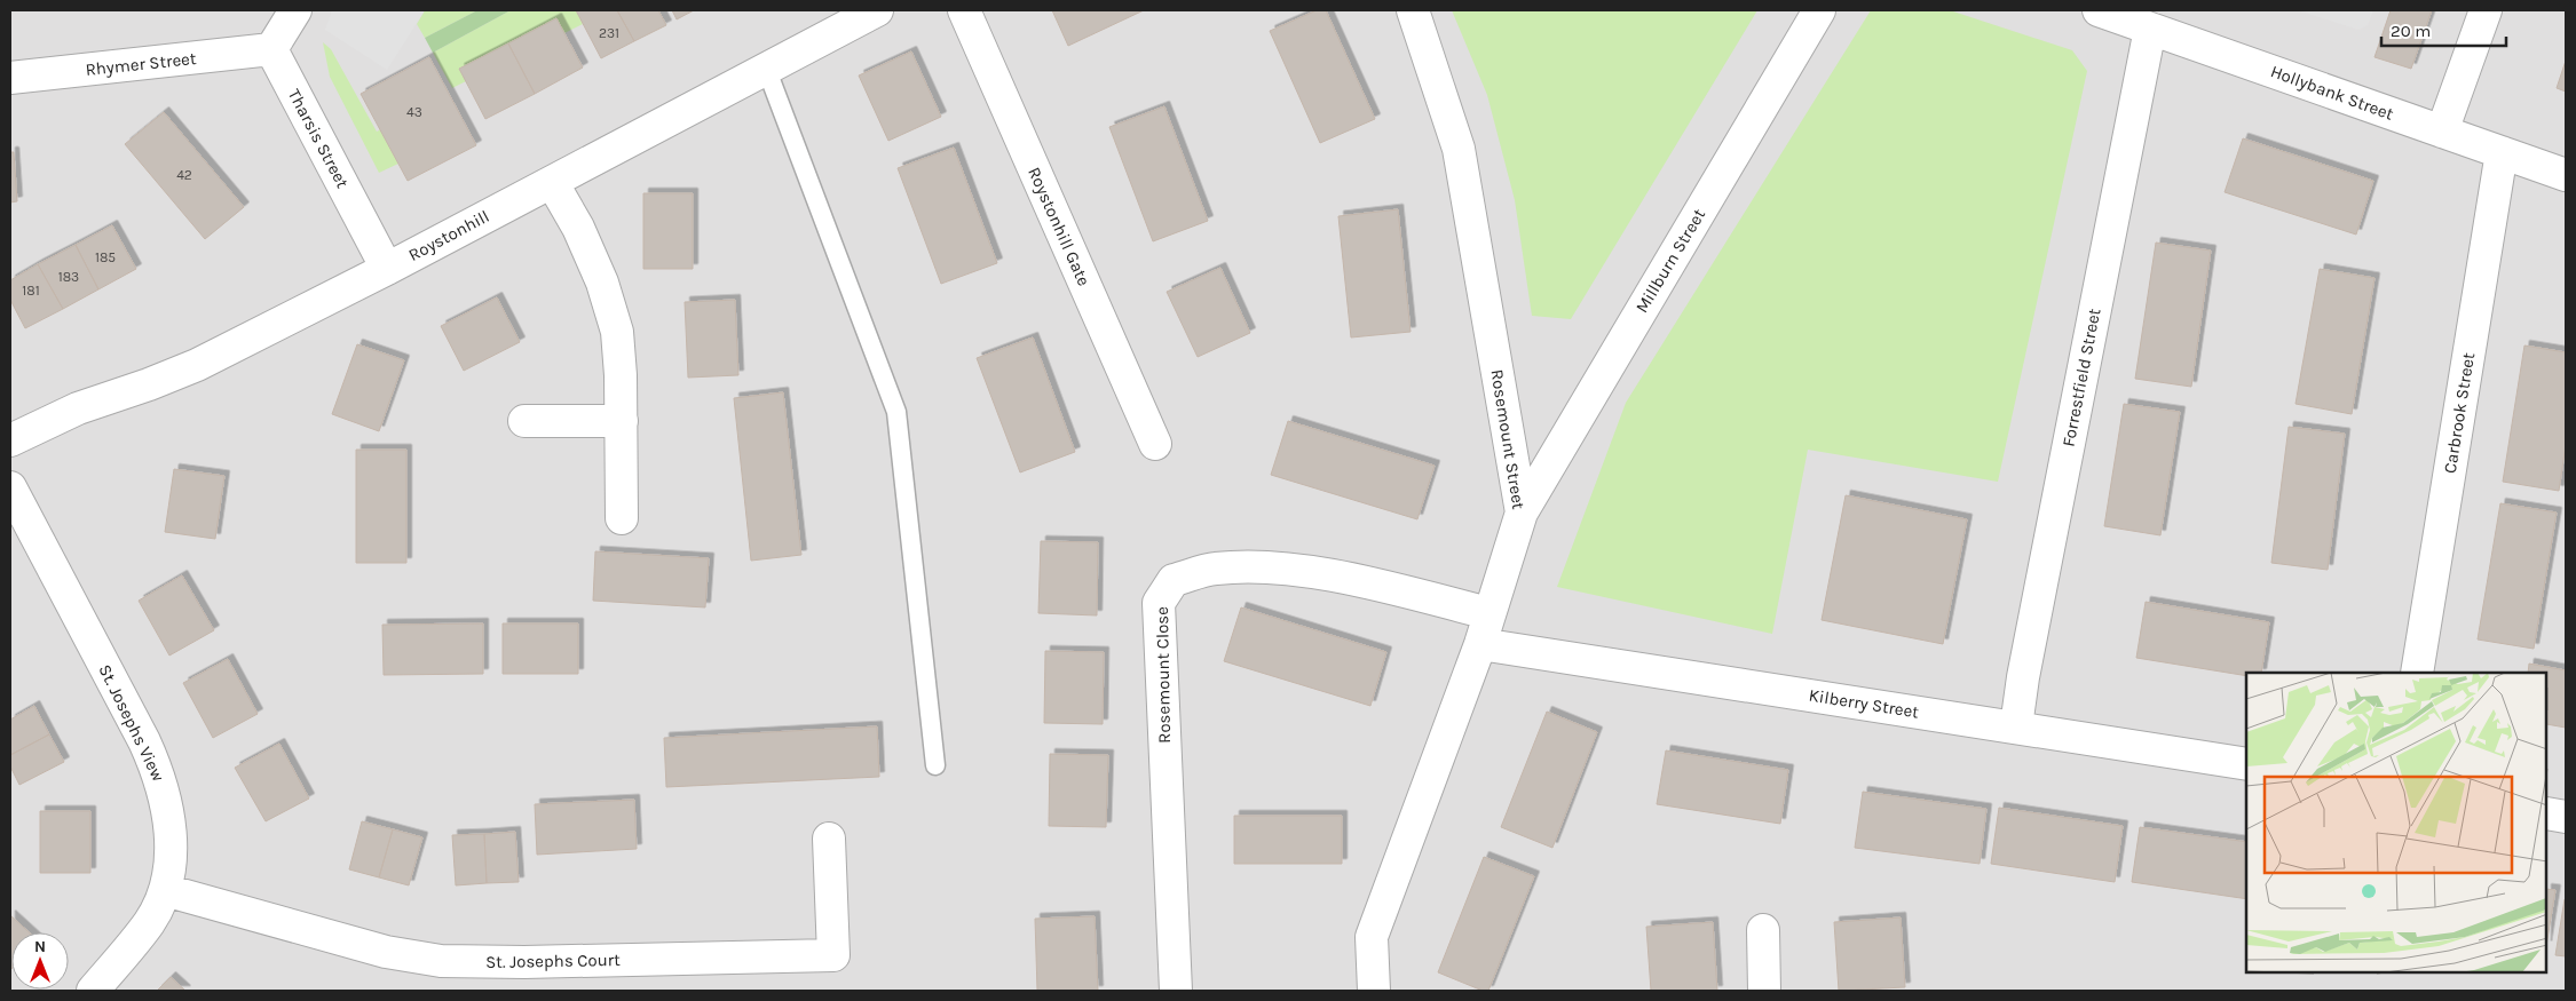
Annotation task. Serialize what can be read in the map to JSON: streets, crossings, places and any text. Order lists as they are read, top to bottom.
{
  "streets": {
    "street": [
      "Rhymer Street",
      "Hollybank Street",
      "Tharsis Street",
      "Roystonhill Gate",
      "Roystonhill",
      "Millburn Street",
      "Forrestfield Street",
      "Carbrook Street",
      "Rosemount Street",
      "Rosemount Close",
      "Kilberry Street",
      "St. Josephs View",
      "St. Josephs Court"
    ]
  },
  "crossings": [
    ["Rhymer Street", "Tharsis Street"],
    ["Hollybank Street", "Forrestfield Street"],
    ["Hollybank Street", "Carbrook Street"],
    ["Tharsis Street", "Roystonhill"],
    ["Millburn Street", "Rosemount Street"],
    ["Forrestfield Street", "Kilberry Street"],
    ["Rosemount Street", "Rosemount Close"],
    ["Rosemount Street", "Kilberry Street"],
    ["St. Josephs View", "St. Josephs Court"]
  ],
  "house_numbers": [
    "231",
    "43",
    "42",
    "185",
    "183",
    "181"
  ],
  "scale_bar": "20 m",
  "north": "top"
}
